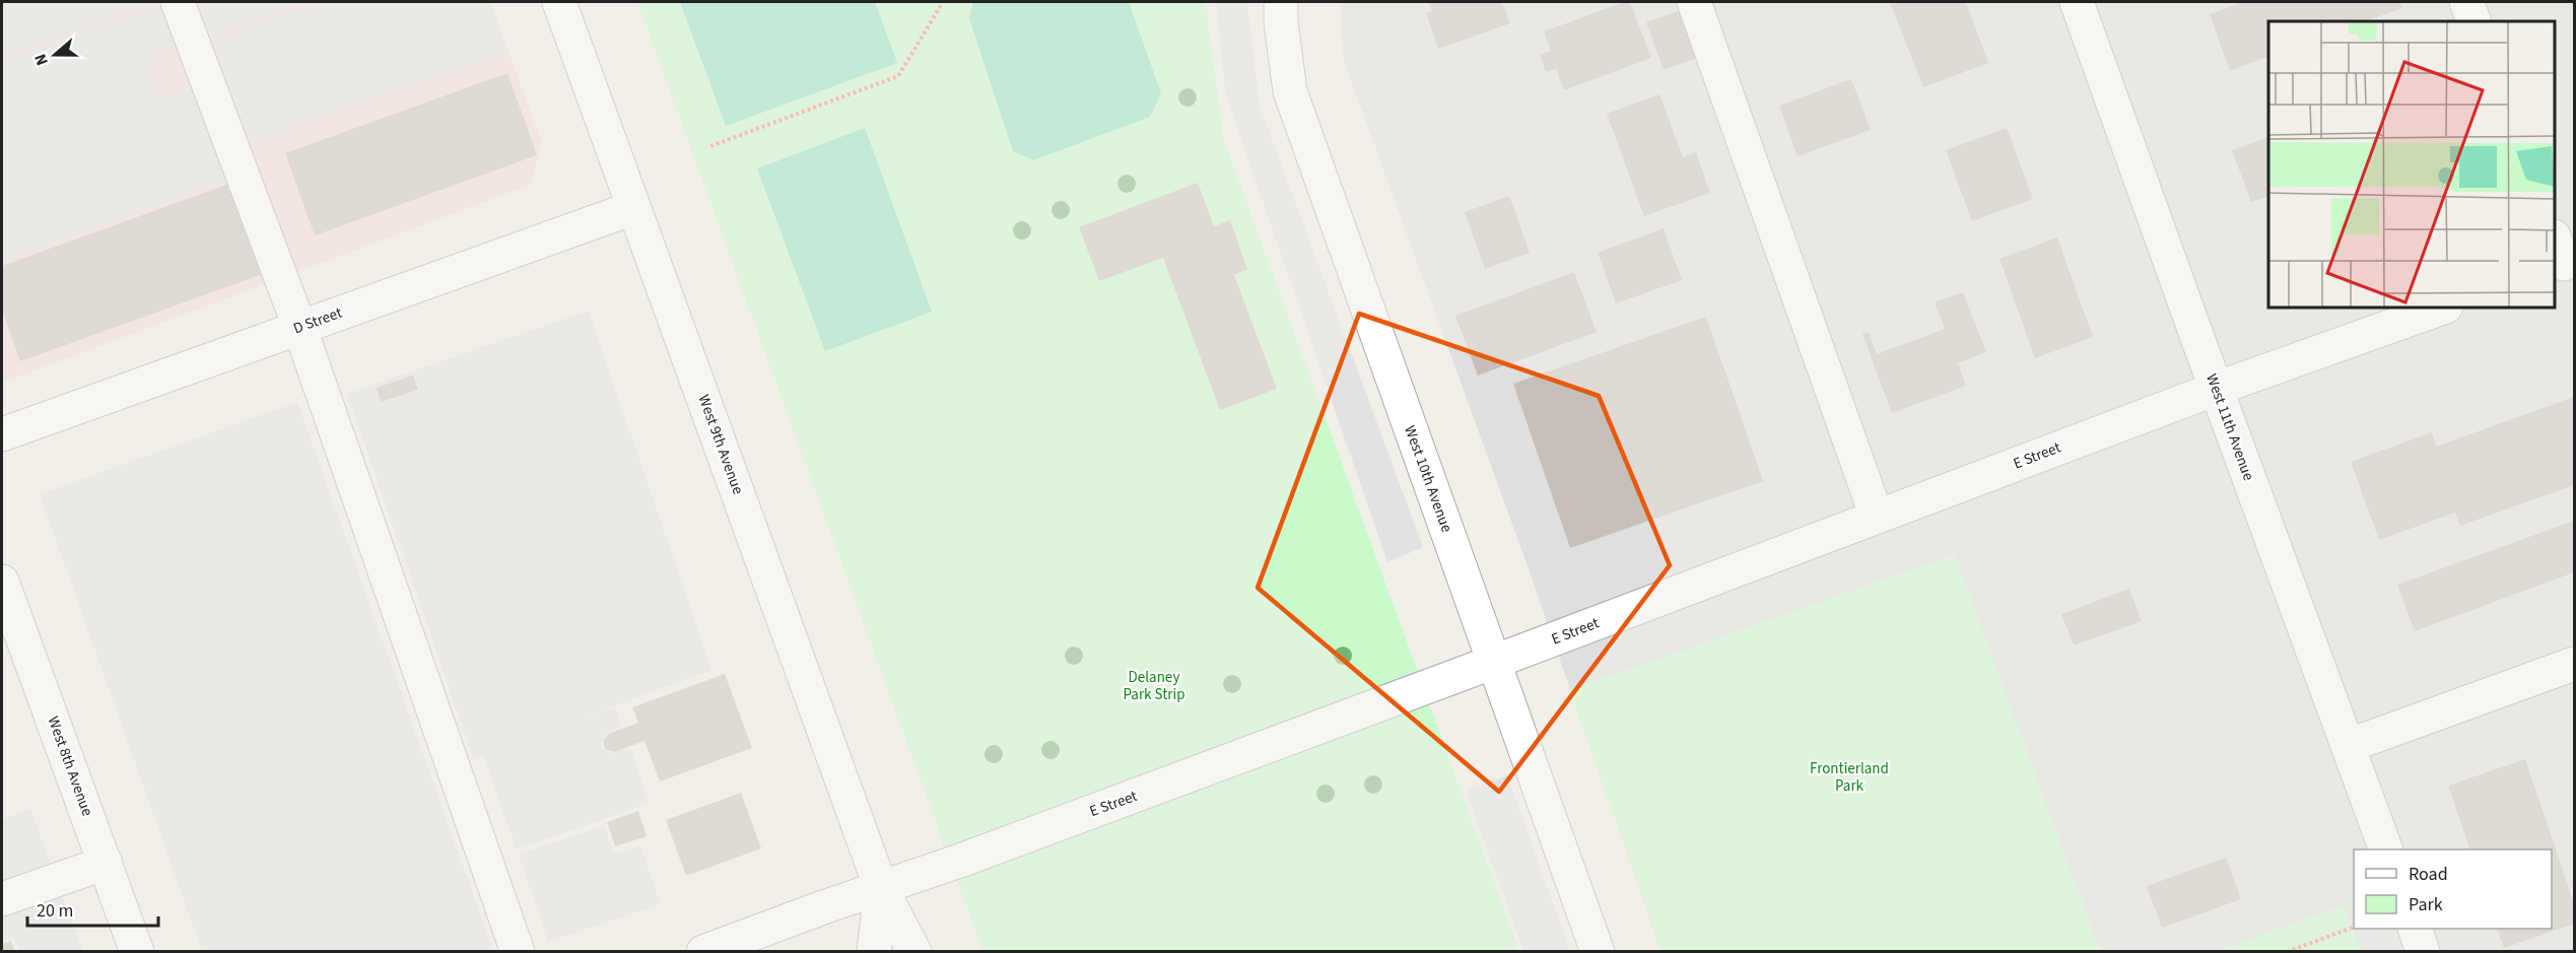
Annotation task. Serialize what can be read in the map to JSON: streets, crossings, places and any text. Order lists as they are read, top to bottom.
{
  "streets": {
    "street": [
      "D Street",
      "West 11th Avenue",
      "West 9th Avenue",
      "E Street",
      "West 10th Avenue",
      "West 8th Avenue"
    ]
  },
  "crossings": [
    ["D Street", "West 9th Avenue"],
    ["West 11th Avenue", "E Street"],
    ["West 9th Avenue", "E Street"],
    ["E Street", "West 10th Avenue"]
  ],
  "parks": ["Delaney Park Strip", "Frontierland Park"],
  "legend": ["Road", "Park"],
  "scale_bar": "20 m",
  "north": "left"
}
